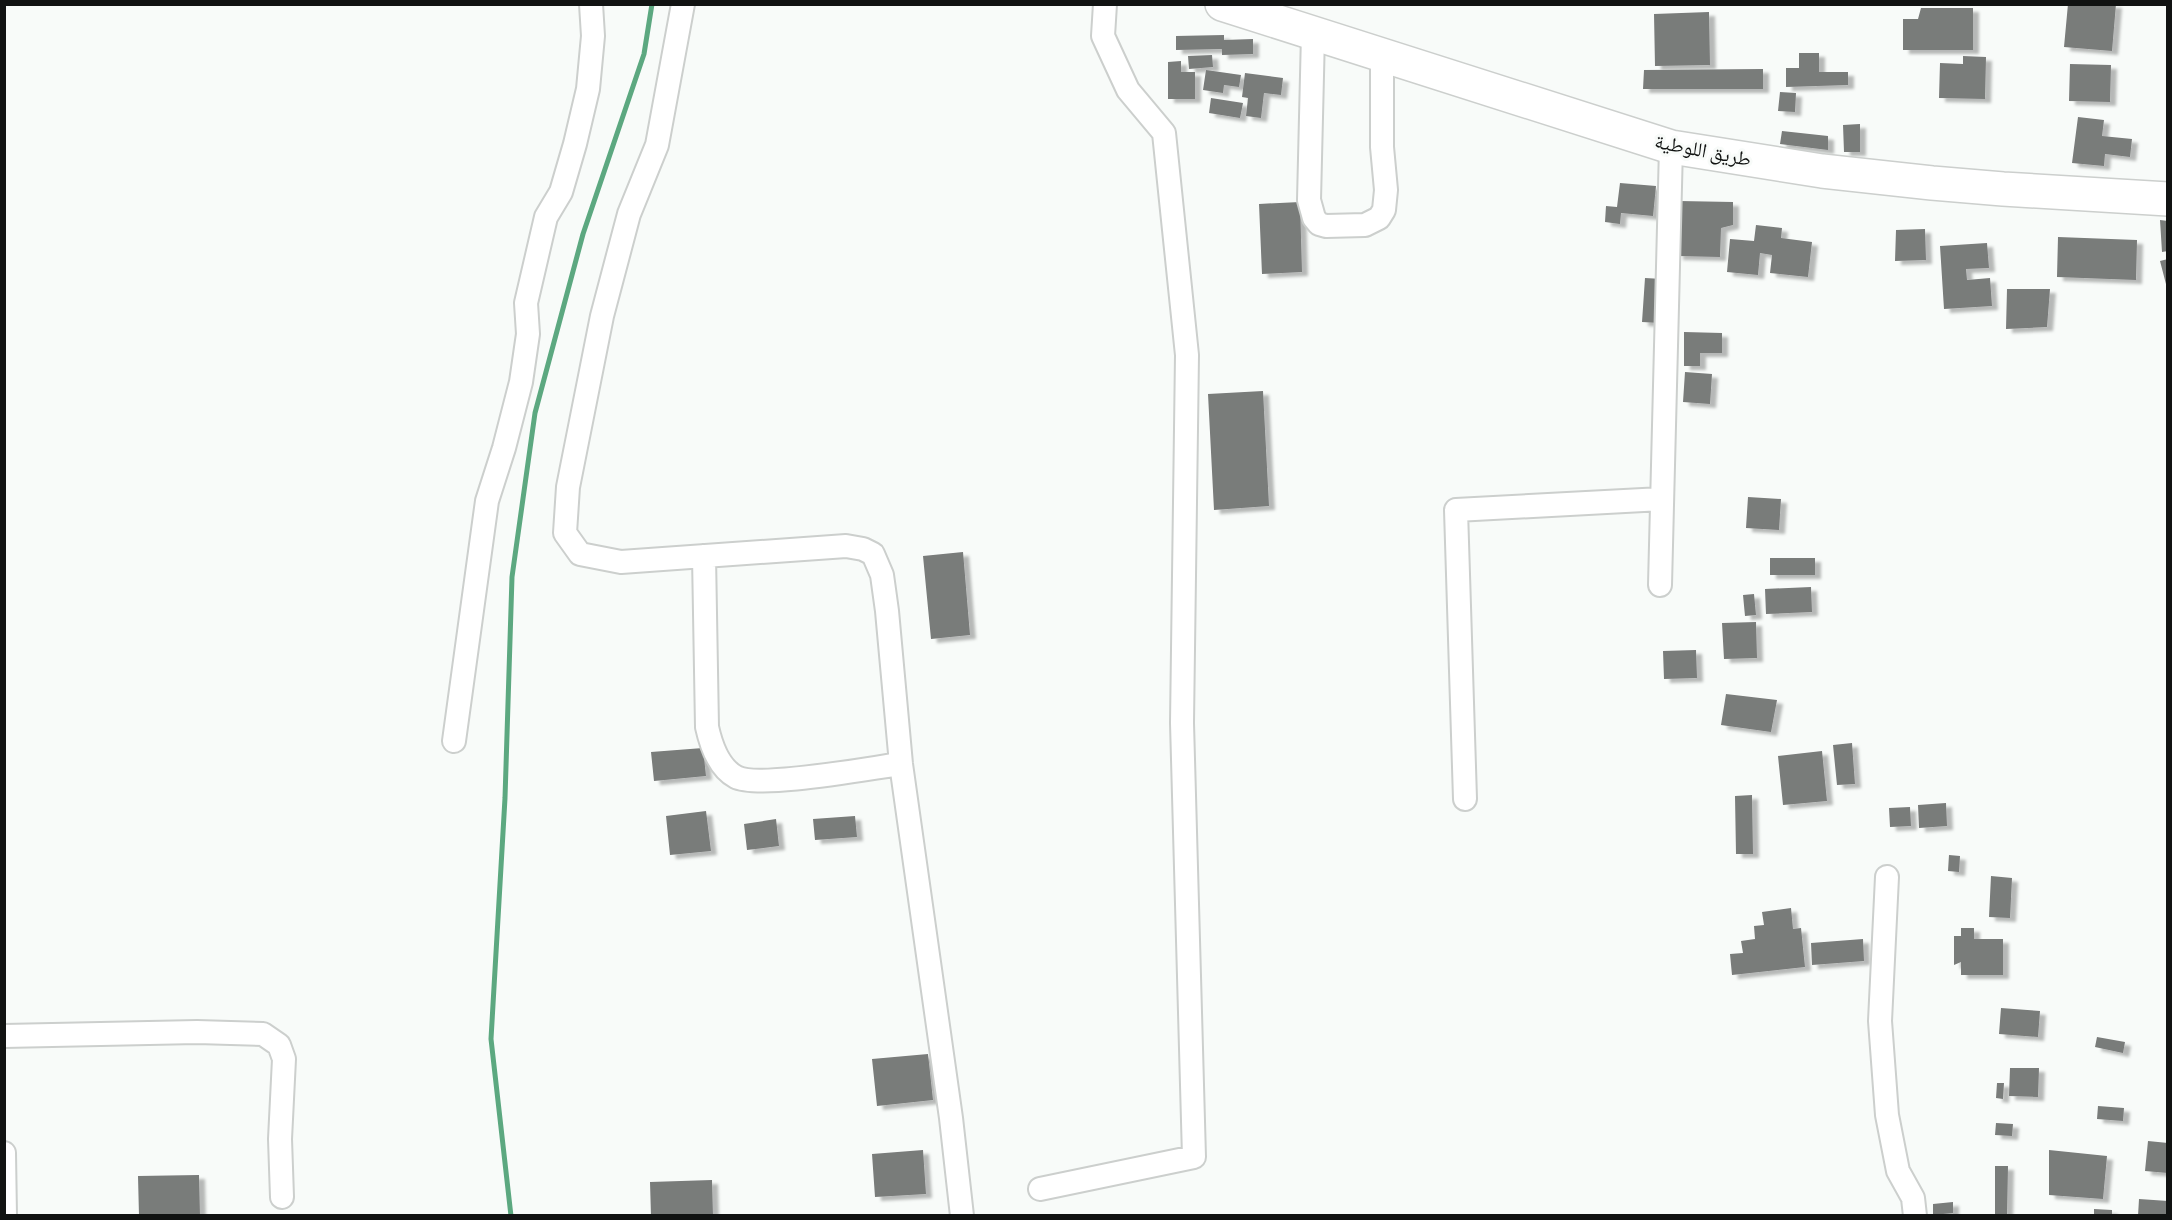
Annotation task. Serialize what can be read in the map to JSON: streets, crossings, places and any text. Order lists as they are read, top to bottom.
{
  "streets": {
    "main road": ["طريق اللوطية"]
  }
}
